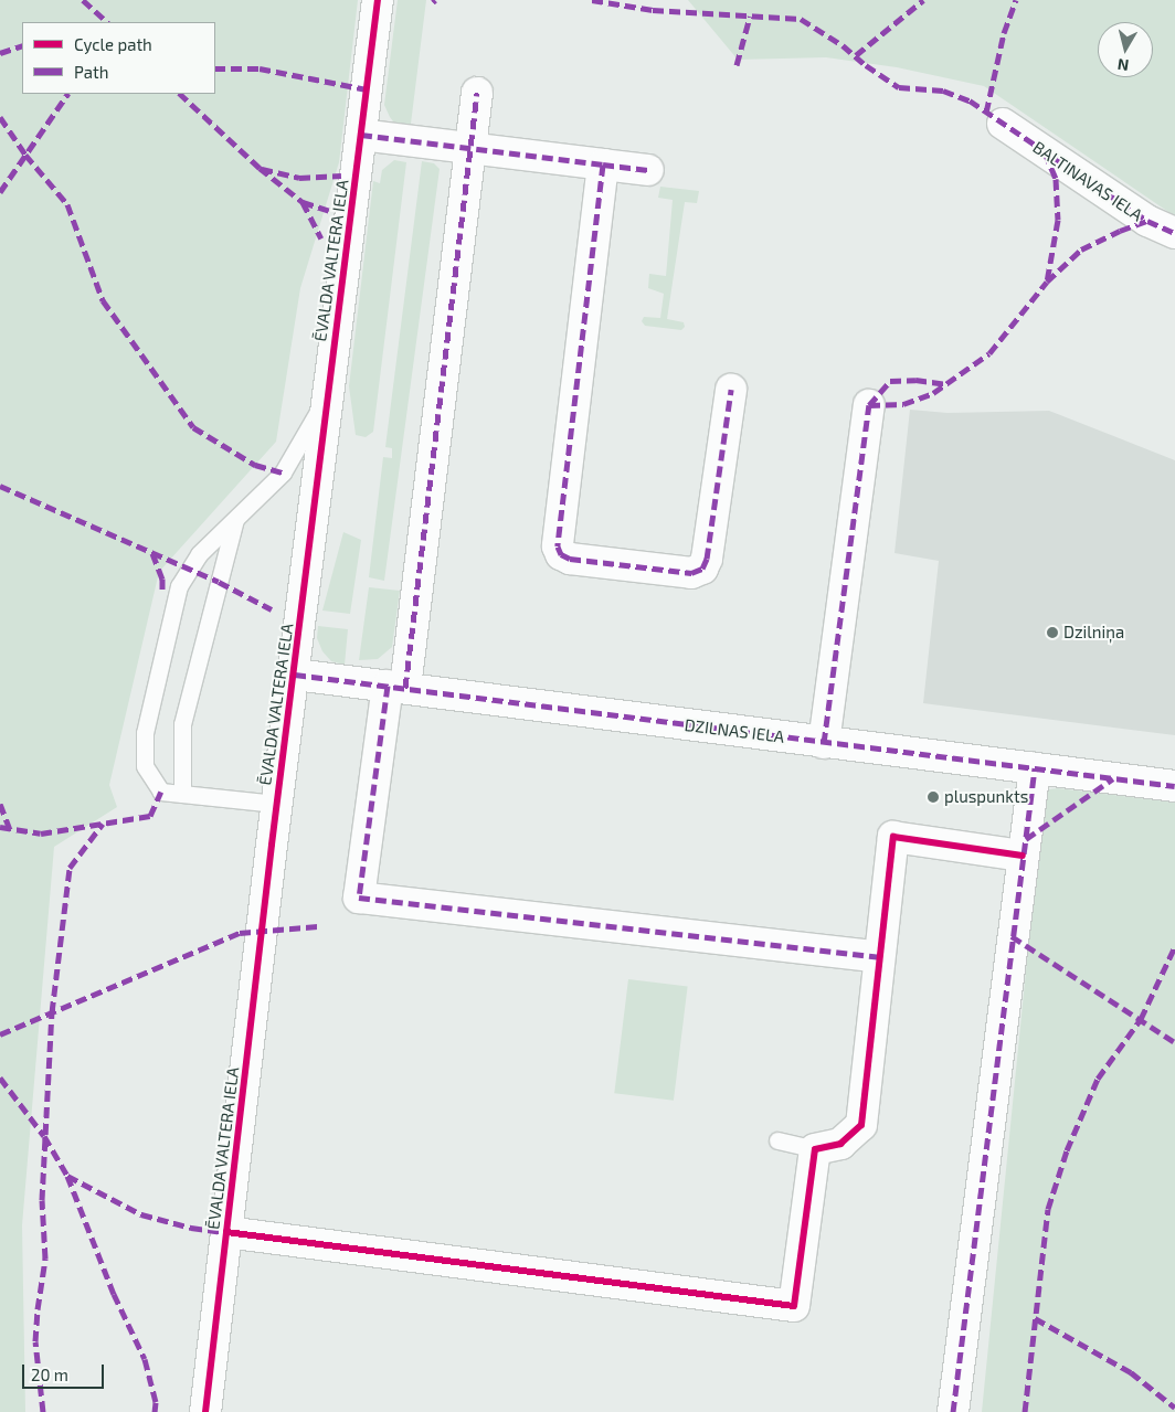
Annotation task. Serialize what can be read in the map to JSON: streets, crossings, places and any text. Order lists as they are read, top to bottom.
{
  "streets": {
    "street": ["BALTINAVAS IELA", "ĒVALDA VALTERA IELA", "DZILNAS IELA"]
  },
  "crossings": [
    ["ĒVALDA VALTERA IELA", "DZILNAS IELA"]
  ],
  "places": ["Dzilniņa", "pluspunkts"],
  "legend": ["Cycle path", "Path"],
  "scale_bar": "20 m",
  "north": "bottom"
}
